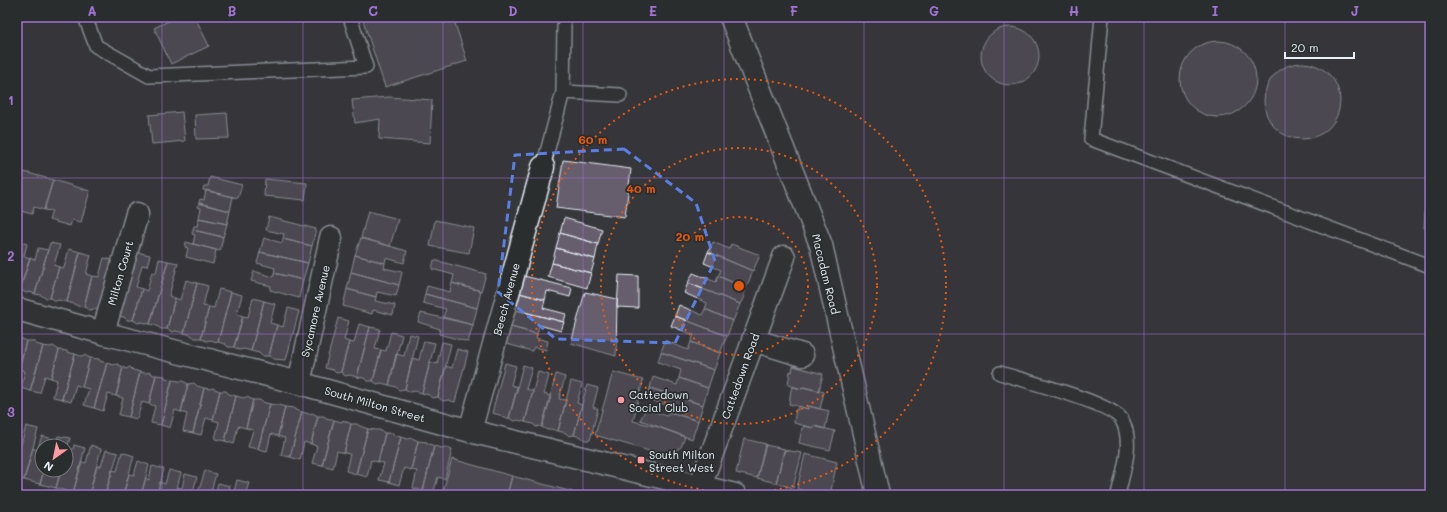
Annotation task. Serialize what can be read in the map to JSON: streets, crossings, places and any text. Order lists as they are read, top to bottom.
{
  "streets": {
    "street": [
      "Milton Court",
      "Macadam Road",
      "Beech Avenue",
      "Sycamore Avenue",
      "Cattedown Road",
      "South Milton Street"
    ]
  },
  "crossings": [
    ["Milton Court", "South Milton Street"],
    ["Beech Avenue", "South Milton Street"],
    ["Sycamore Avenue", "South Milton Street"],
    ["Cattedown Road", "South Milton Street"]
  ],
  "places": {
    "other": ["Cattedown Social Club"],
    "transit": ["South Milton Street West"]
  },
  "scale_bar": "20 m",
  "north": "bottom left",
  "grid": {
    "columns": [
      "A",
      "B",
      "C",
      "D",
      "E",
      "F",
      "G",
      "H",
      "I",
      "J"
    ],
    "rows": ["1", "2", "3"]
  },
  "rings": ["60 m", "40 m", "20 m"]
}
